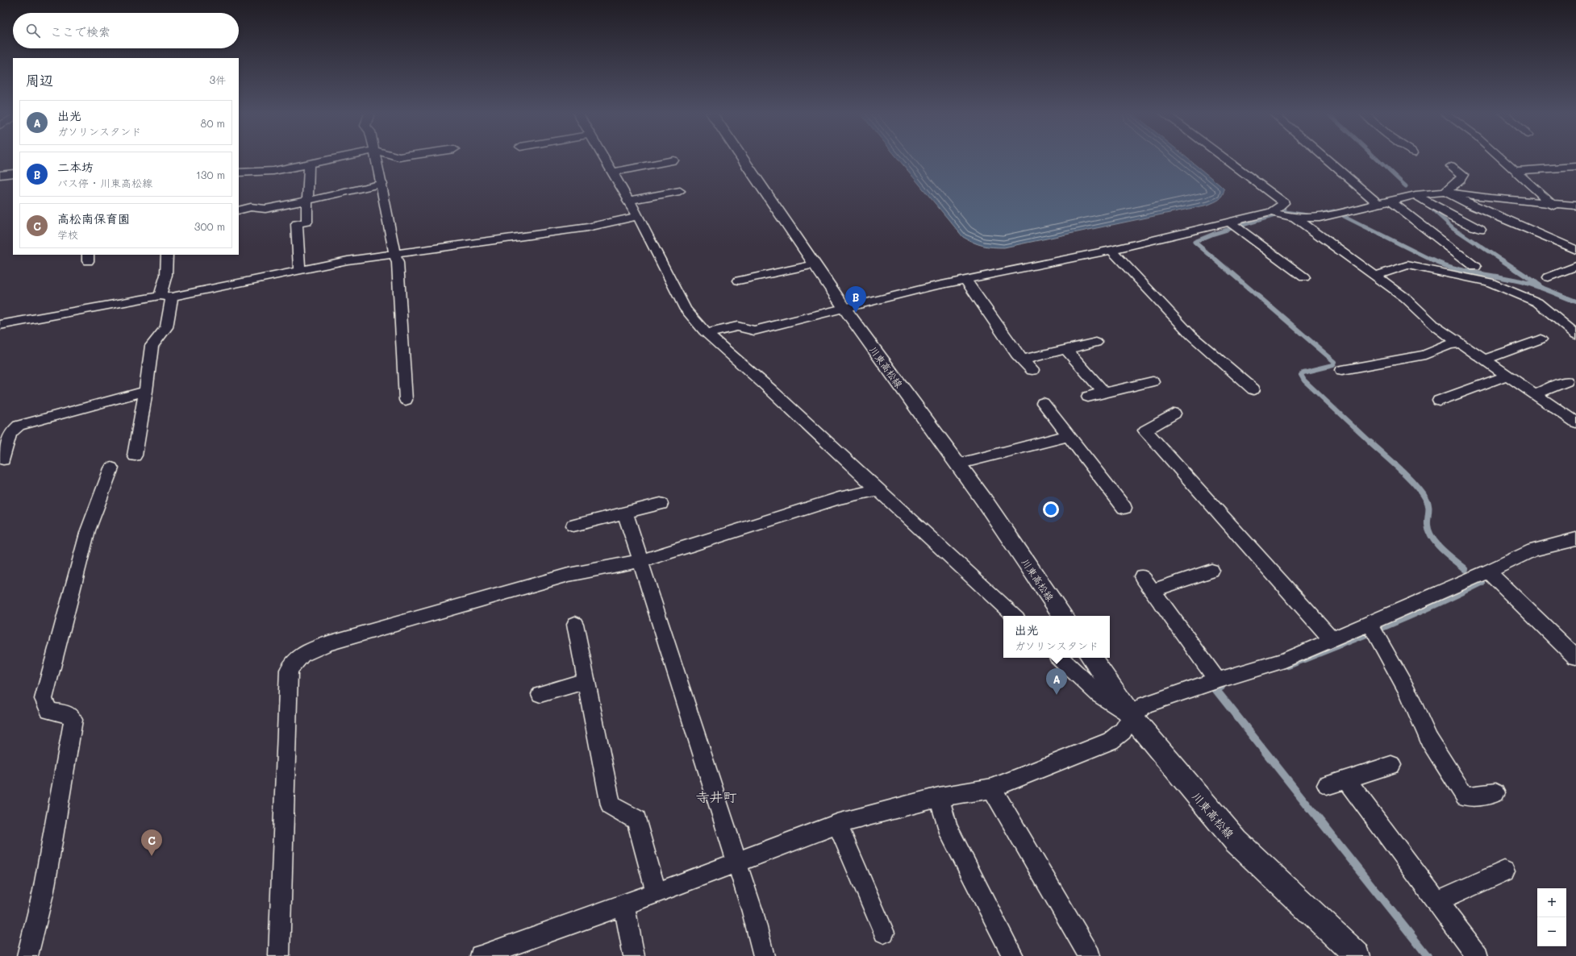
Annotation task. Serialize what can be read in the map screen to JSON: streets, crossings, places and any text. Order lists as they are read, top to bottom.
{
  "streets": {
    "main road": ["川東高松線"]
  },
  "districts": ["寺井町"],
  "page": {
    "search": "ここで検索",
    "heading": ["周辺", "3件"],
    "list": [
      {
        "mark": "A",
        "name": "出光",
        "note": "ガソリンスタンド",
        "value": "80 m"
      },
      {
        "mark": "B",
        "name": "二本坊",
        "note": "バス停 · 川東高松線",
        "value": "130 m"
      },
      {
        "mark": "C",
        "name": "高松南保育園",
        "note": "学校",
        "value": "300 m"
      }
    ],
    "pins": ["B", "A", "C"],
    "popup": ["出光", "ガソリンスタンド"],
    "map_buttons": ["+", "−"]
  }
}
